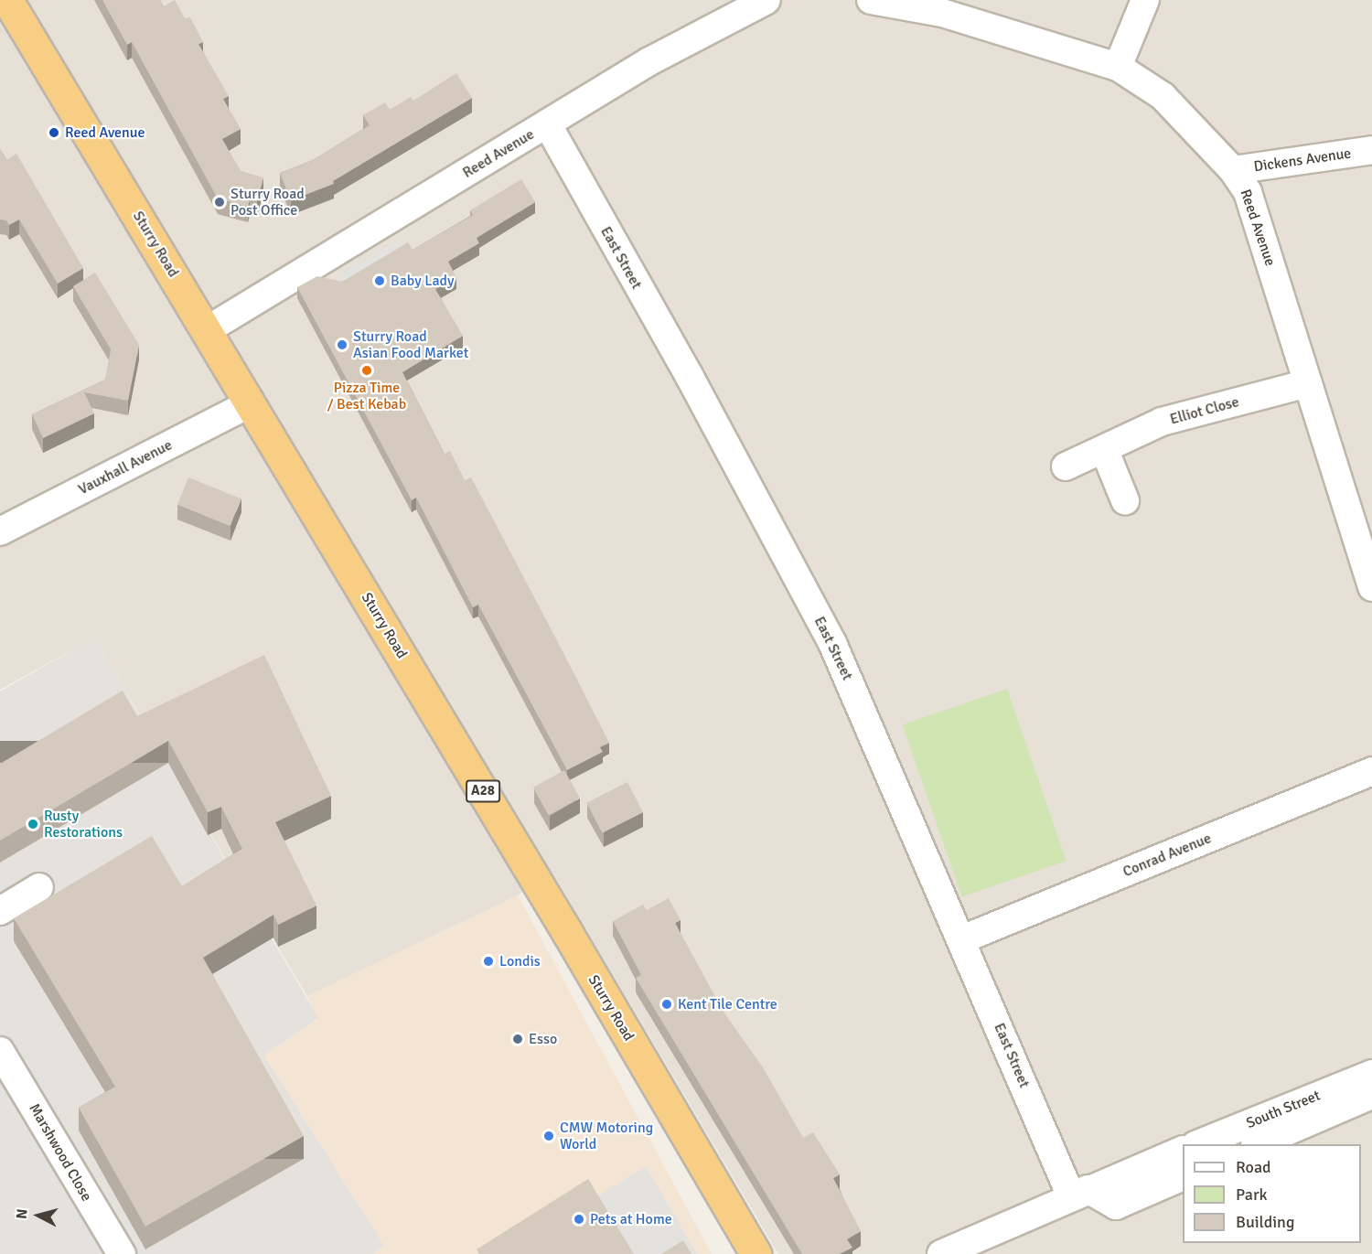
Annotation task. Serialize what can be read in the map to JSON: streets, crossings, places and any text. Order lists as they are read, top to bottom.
{
  "streets": {
    "highway": ["Sturry Road", "A28"],
    "street": [
      "Reed Avenue",
      "Dickens Avenue",
      "East Street",
      "Elliot Close",
      "Vauxhall Avenue",
      "Conrad Avenue",
      "South Street",
      "Marshwood Close"
    ]
  },
  "crossings": [
    ["Reed Avenue", "Dickens Avenue"],
    ["Reed Avenue", "Sturry Road"],
    ["Reed Avenue", "East Street"],
    ["Reed Avenue", "Elliot Close"],
    ["Sturry Road", "Vauxhall Avenue"],
    ["East Street", "Conrad Avenue"]
  ],
  "places": [
    "Reed Avenue",
    "Sturry Road Post Office",
    "Baby Lady",
    "Sturry Road Asian Food Market",
    "Pizza Time / Best Kebab",
    "Rusty Restorations",
    "Londis",
    "Kent Tile Centre",
    "Esso",
    "CMW Motoring World",
    "Pets at Home"
  ],
  "legend": ["Road", "Park", "Building"],
  "north": "left"
}
